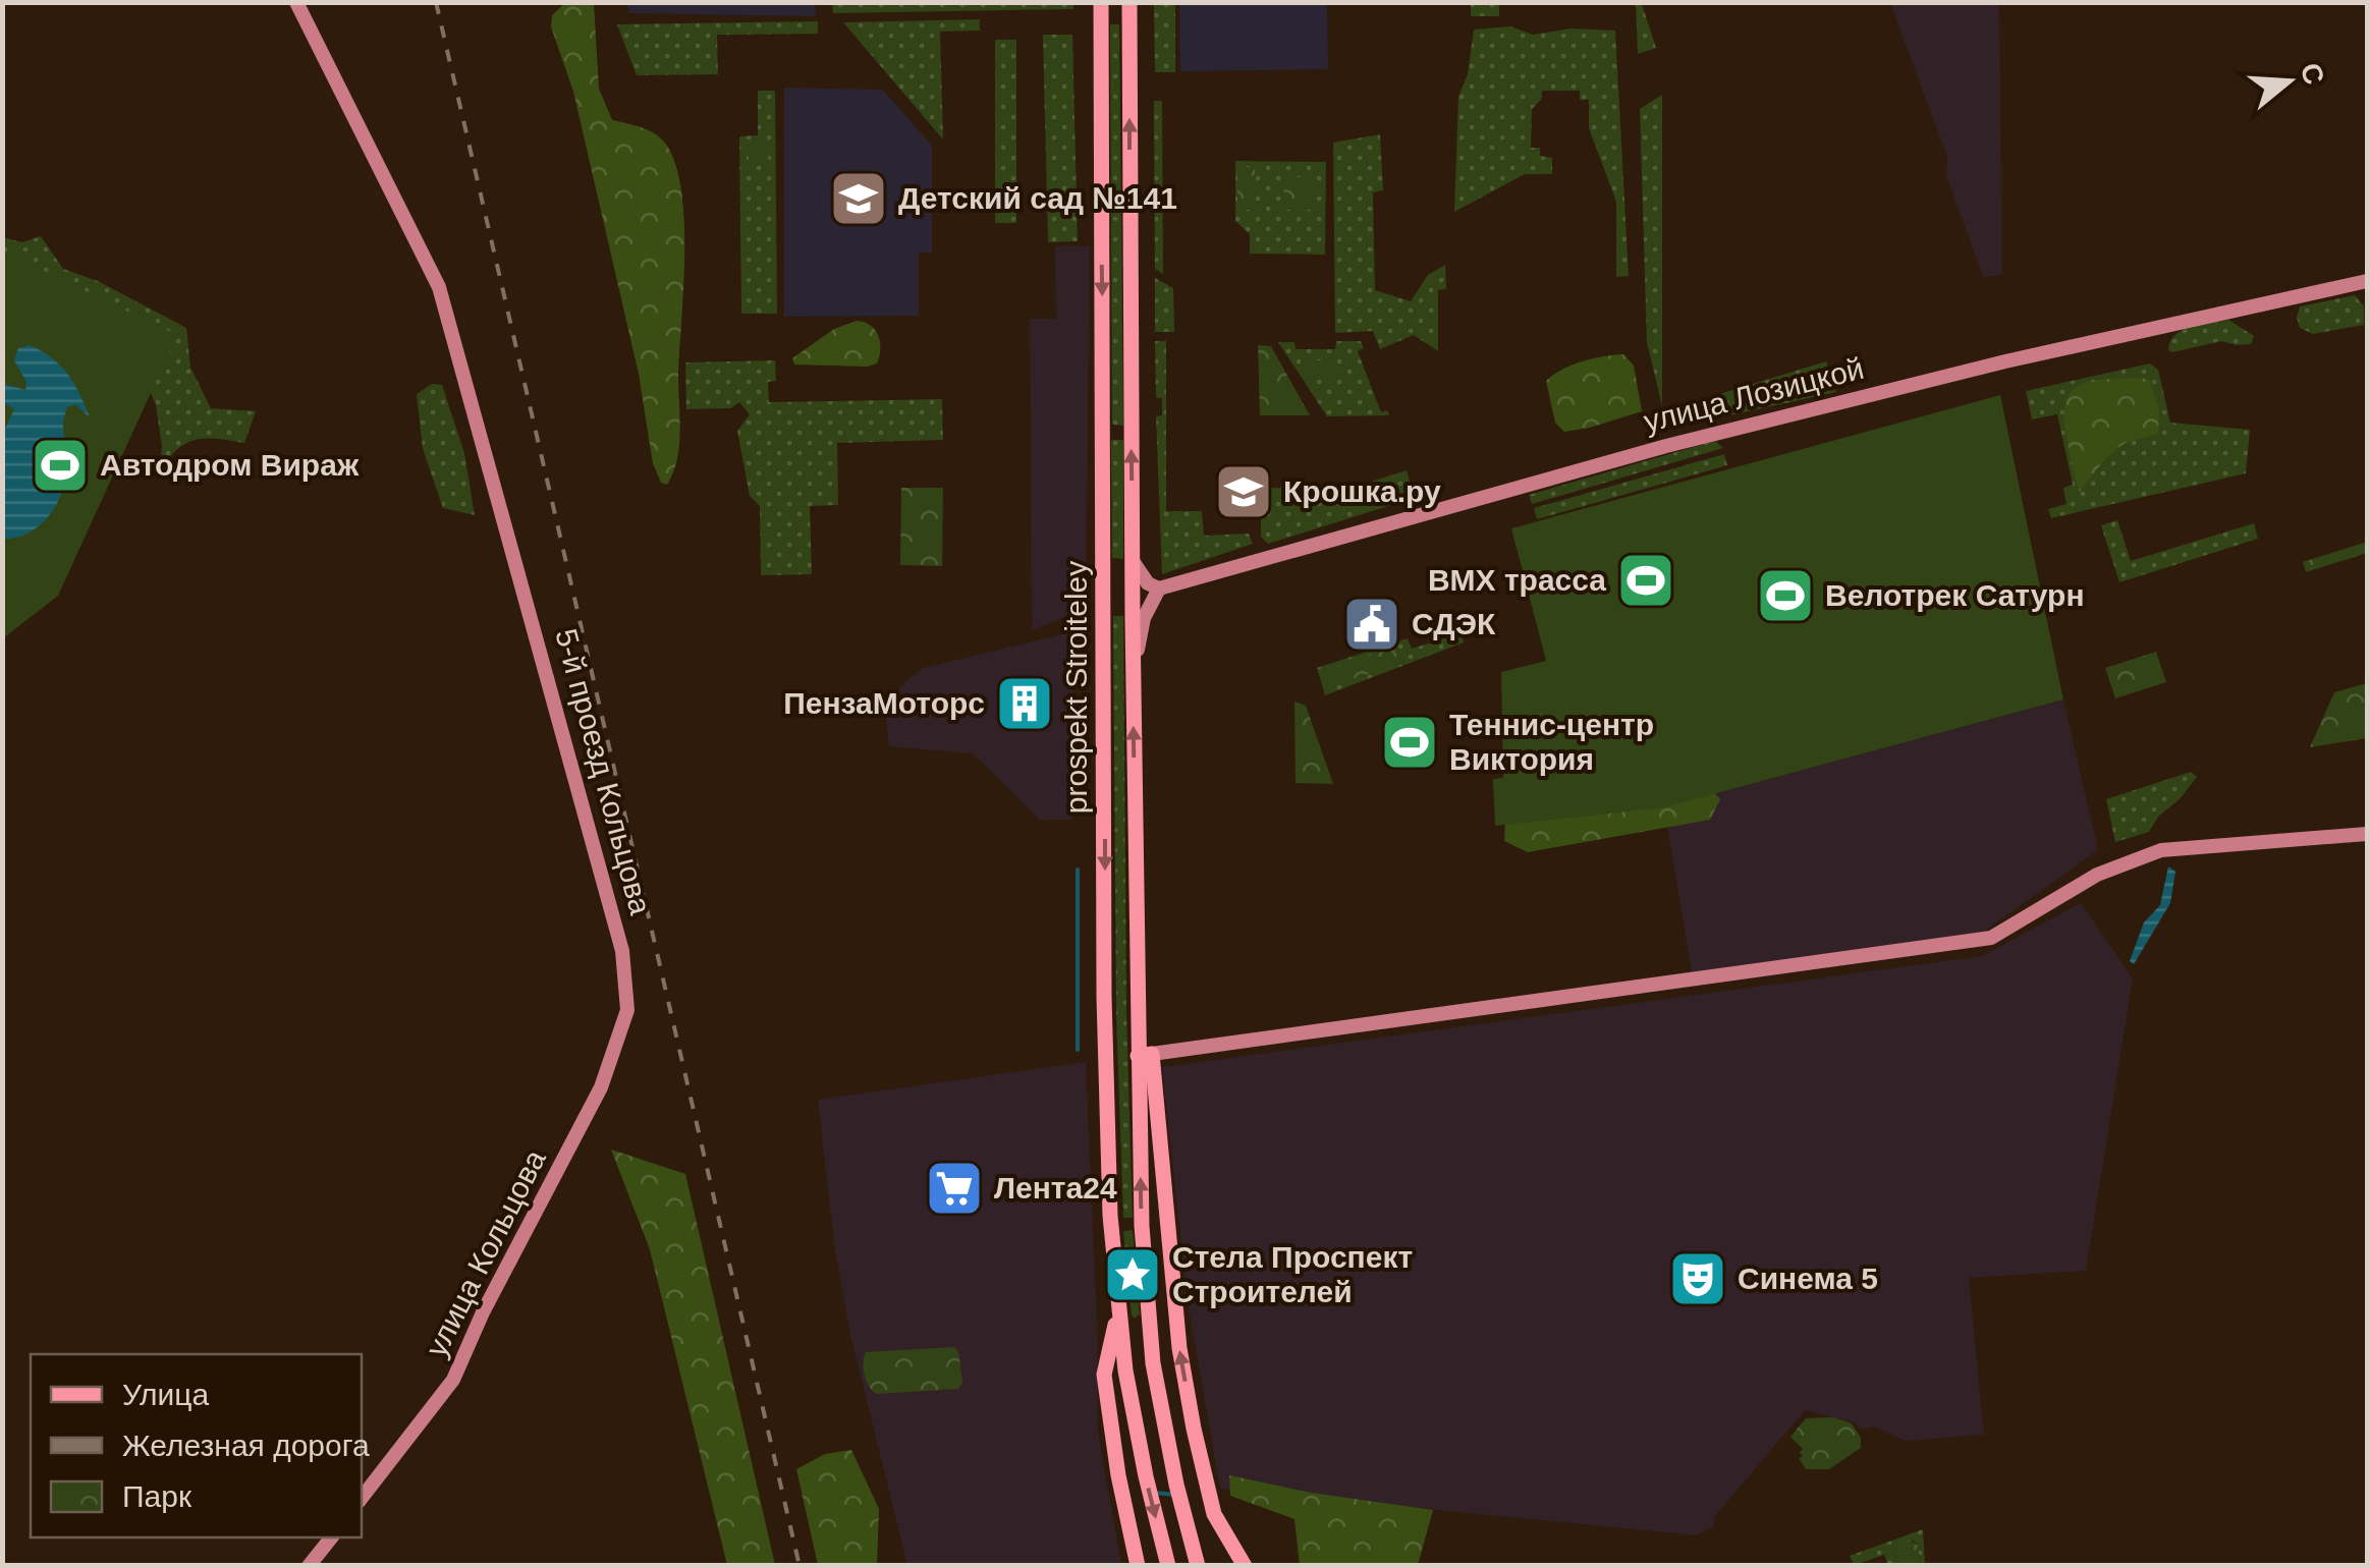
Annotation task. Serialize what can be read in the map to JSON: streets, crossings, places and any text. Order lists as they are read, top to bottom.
{
  "streets": {
    "main road": ["prospekt Stroiteley"],
    "street": ["улица Лозицкой", "5-й проезд Кольцова", "улица Кольцова"]
  },
  "crossings": [
    ["5-й проезд Кольцова", "улица Кольцова"]
  ],
  "places": {
    "school or university": ["Детский сад №141", "Крошка.ру"],
    "sports": [
      "Автодром Вираж",
      "BMX трасса",
      "Велотрек Сатурн",
      "Теннис-центр Виктория"
    ],
    "public building": ["СДЭК"],
    "building": ["ПензаМоторс"],
    "supermarket": ["Лента24"],
    "place": ["Стела Проспект Строителей"],
    "theatre": ["Синема 5"]
  },
  "legend": ["Улица", "Железная дорога", "Парк"],
  "north": "right"
}
